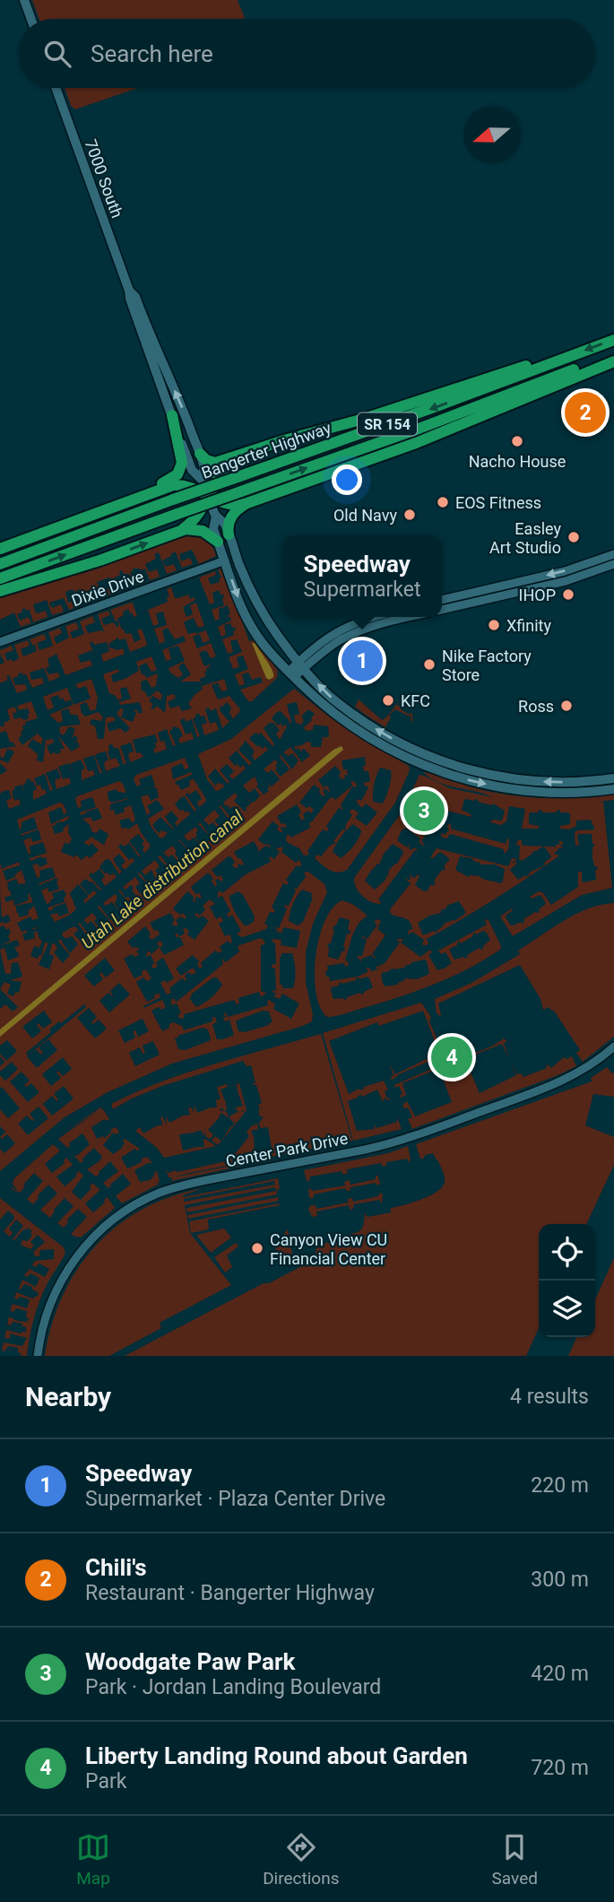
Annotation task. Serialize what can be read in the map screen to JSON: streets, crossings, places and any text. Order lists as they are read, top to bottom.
{
  "streets": {
    "highway": ["SR 154", "Bangerter Highway"],
    "main road": ["7000 South"],
    "street": ["Dixie Drive", "Center Park Drive"]
  },
  "crossings": [
    ["7000 South", "Dixie Drive"]
  ],
  "water": ["Utah Lake distribution canal"],
  "places": [
    "Nacho House",
    "EOS Fitness",
    "Old Navy",
    "Easley Art Studio",
    "IHOP",
    "Xfinity",
    "Nike Factory Store",
    "KFC",
    "Ross",
    "Canyon View CU Financial Center"
  ],
  "north": "left",
  "page": {
    "search": "Search here",
    "pins": [
      "2",
      "1",
      "3",
      "4"
    ],
    "popup": ["Speedway", "Supermarket"],
    "heading": ["Nearby", "4 results"],
    "list": [
      {
        "mark": "1",
        "name": "Speedway",
        "note": "Supermarket · Plaza Center Drive",
        "value": "220 m"
      },
      {
        "mark": "2",
        "name": "Chili's",
        "note": "Restaurant · Bangerter Highway",
        "value": "300 m"
      },
      {
        "mark": "3",
        "name": "Woodgate Paw Park",
        "note": "Park · Jordan Landing Boulevard",
        "value": "420 m"
      },
      {
        "mark": "4",
        "name": "Liberty Landing Round about Garden",
        "note": "Park",
        "value": "720 m"
      }
    ],
    "nav": ["Map", "Directions", "Saved"]
  }
}
